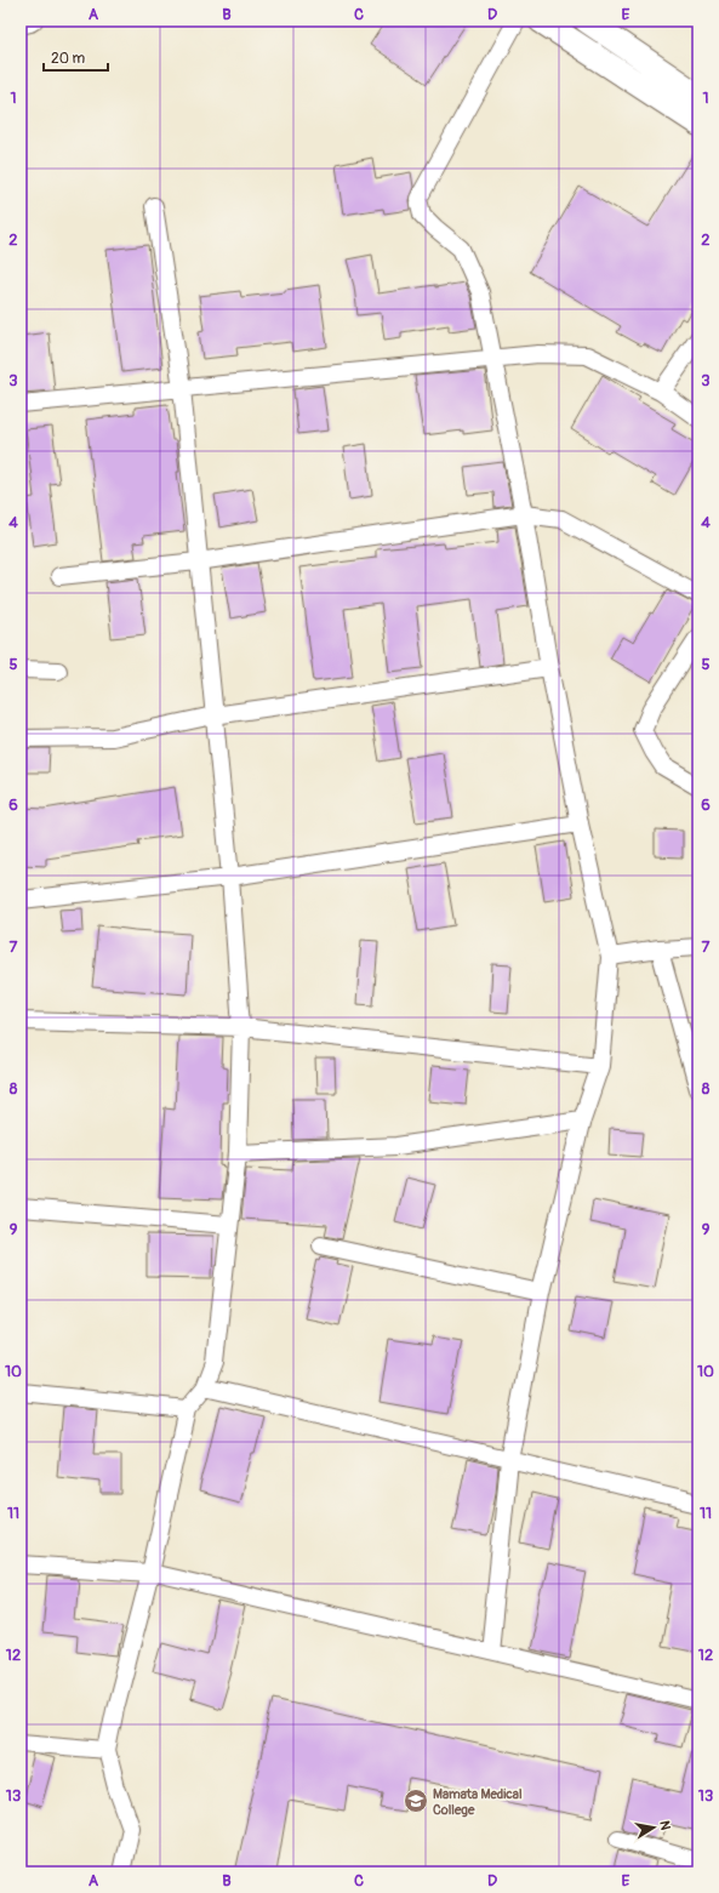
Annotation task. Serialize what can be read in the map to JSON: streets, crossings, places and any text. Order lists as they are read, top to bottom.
{
  "places": {
    "school or university": ["Mamata Medical College"]
  },
  "scale_bar": "20 m",
  "north": "right",
  "grid": {
    "columns": [
      "A",
      "B",
      "C",
      "D",
      "E"
    ],
    "rows": [
      "1",
      "2",
      "3",
      "4",
      "5",
      "6",
      "7",
      "8",
      "9",
      "10",
      "11",
      "12",
      "13"
    ]
  }
}
